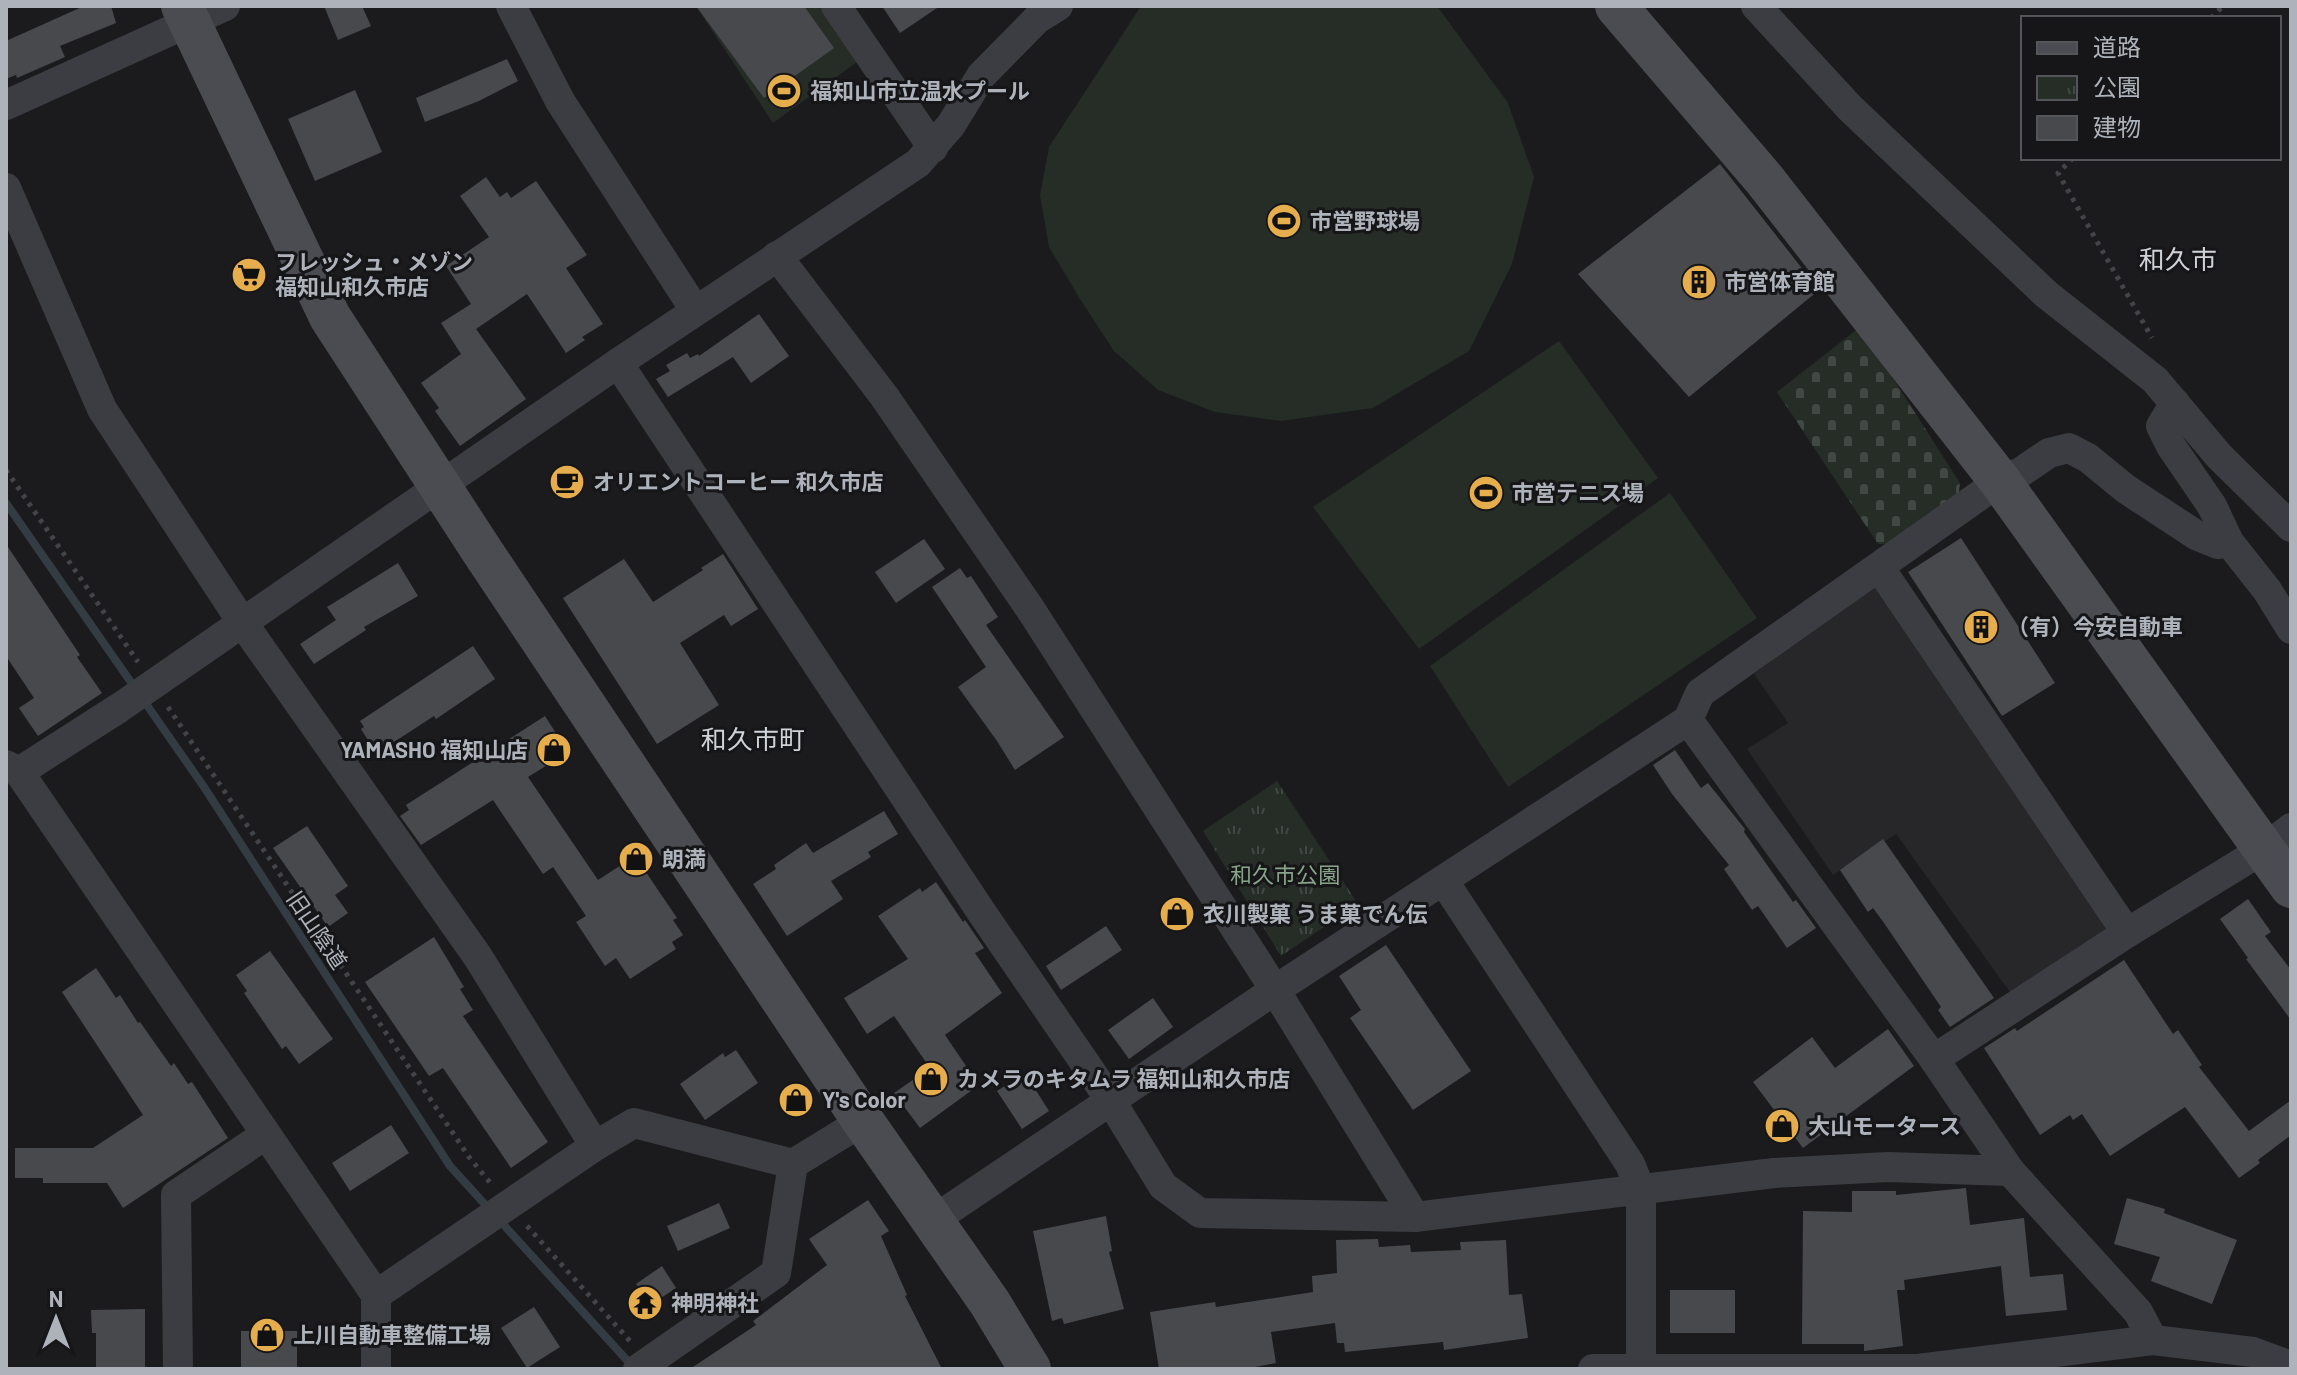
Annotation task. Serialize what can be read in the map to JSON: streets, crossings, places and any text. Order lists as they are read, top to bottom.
{
  "streets": {
    "path": ["旧山陰道"]
  },
  "districts": ["和久市", "和久市町"],
  "parks": ["和久市公園"],
  "places": {
    "sports": ["福知山市立温水プール", "市営野球場", "市営テニス場"],
    "supermarket": ["フレッシュ・メゾン 福知山和久市店"],
    "building": ["市営体育館", "（有）今安自動車"],
    "cafe": ["オリエントコーヒー 和久市店"],
    "shop": [
      "YAMASHO 福知山店",
      "朗満",
      "衣川製菓 うま菓でん伝",
      "カメラのキタムラ 福知山和久市店",
      "Y's Color",
      "大山モータース",
      "上川自動車整備工場"
    ],
    "temple": ["神明神社"]
  },
  "legend": ["道路", "公園", "建物"],
  "north": "top"
}
